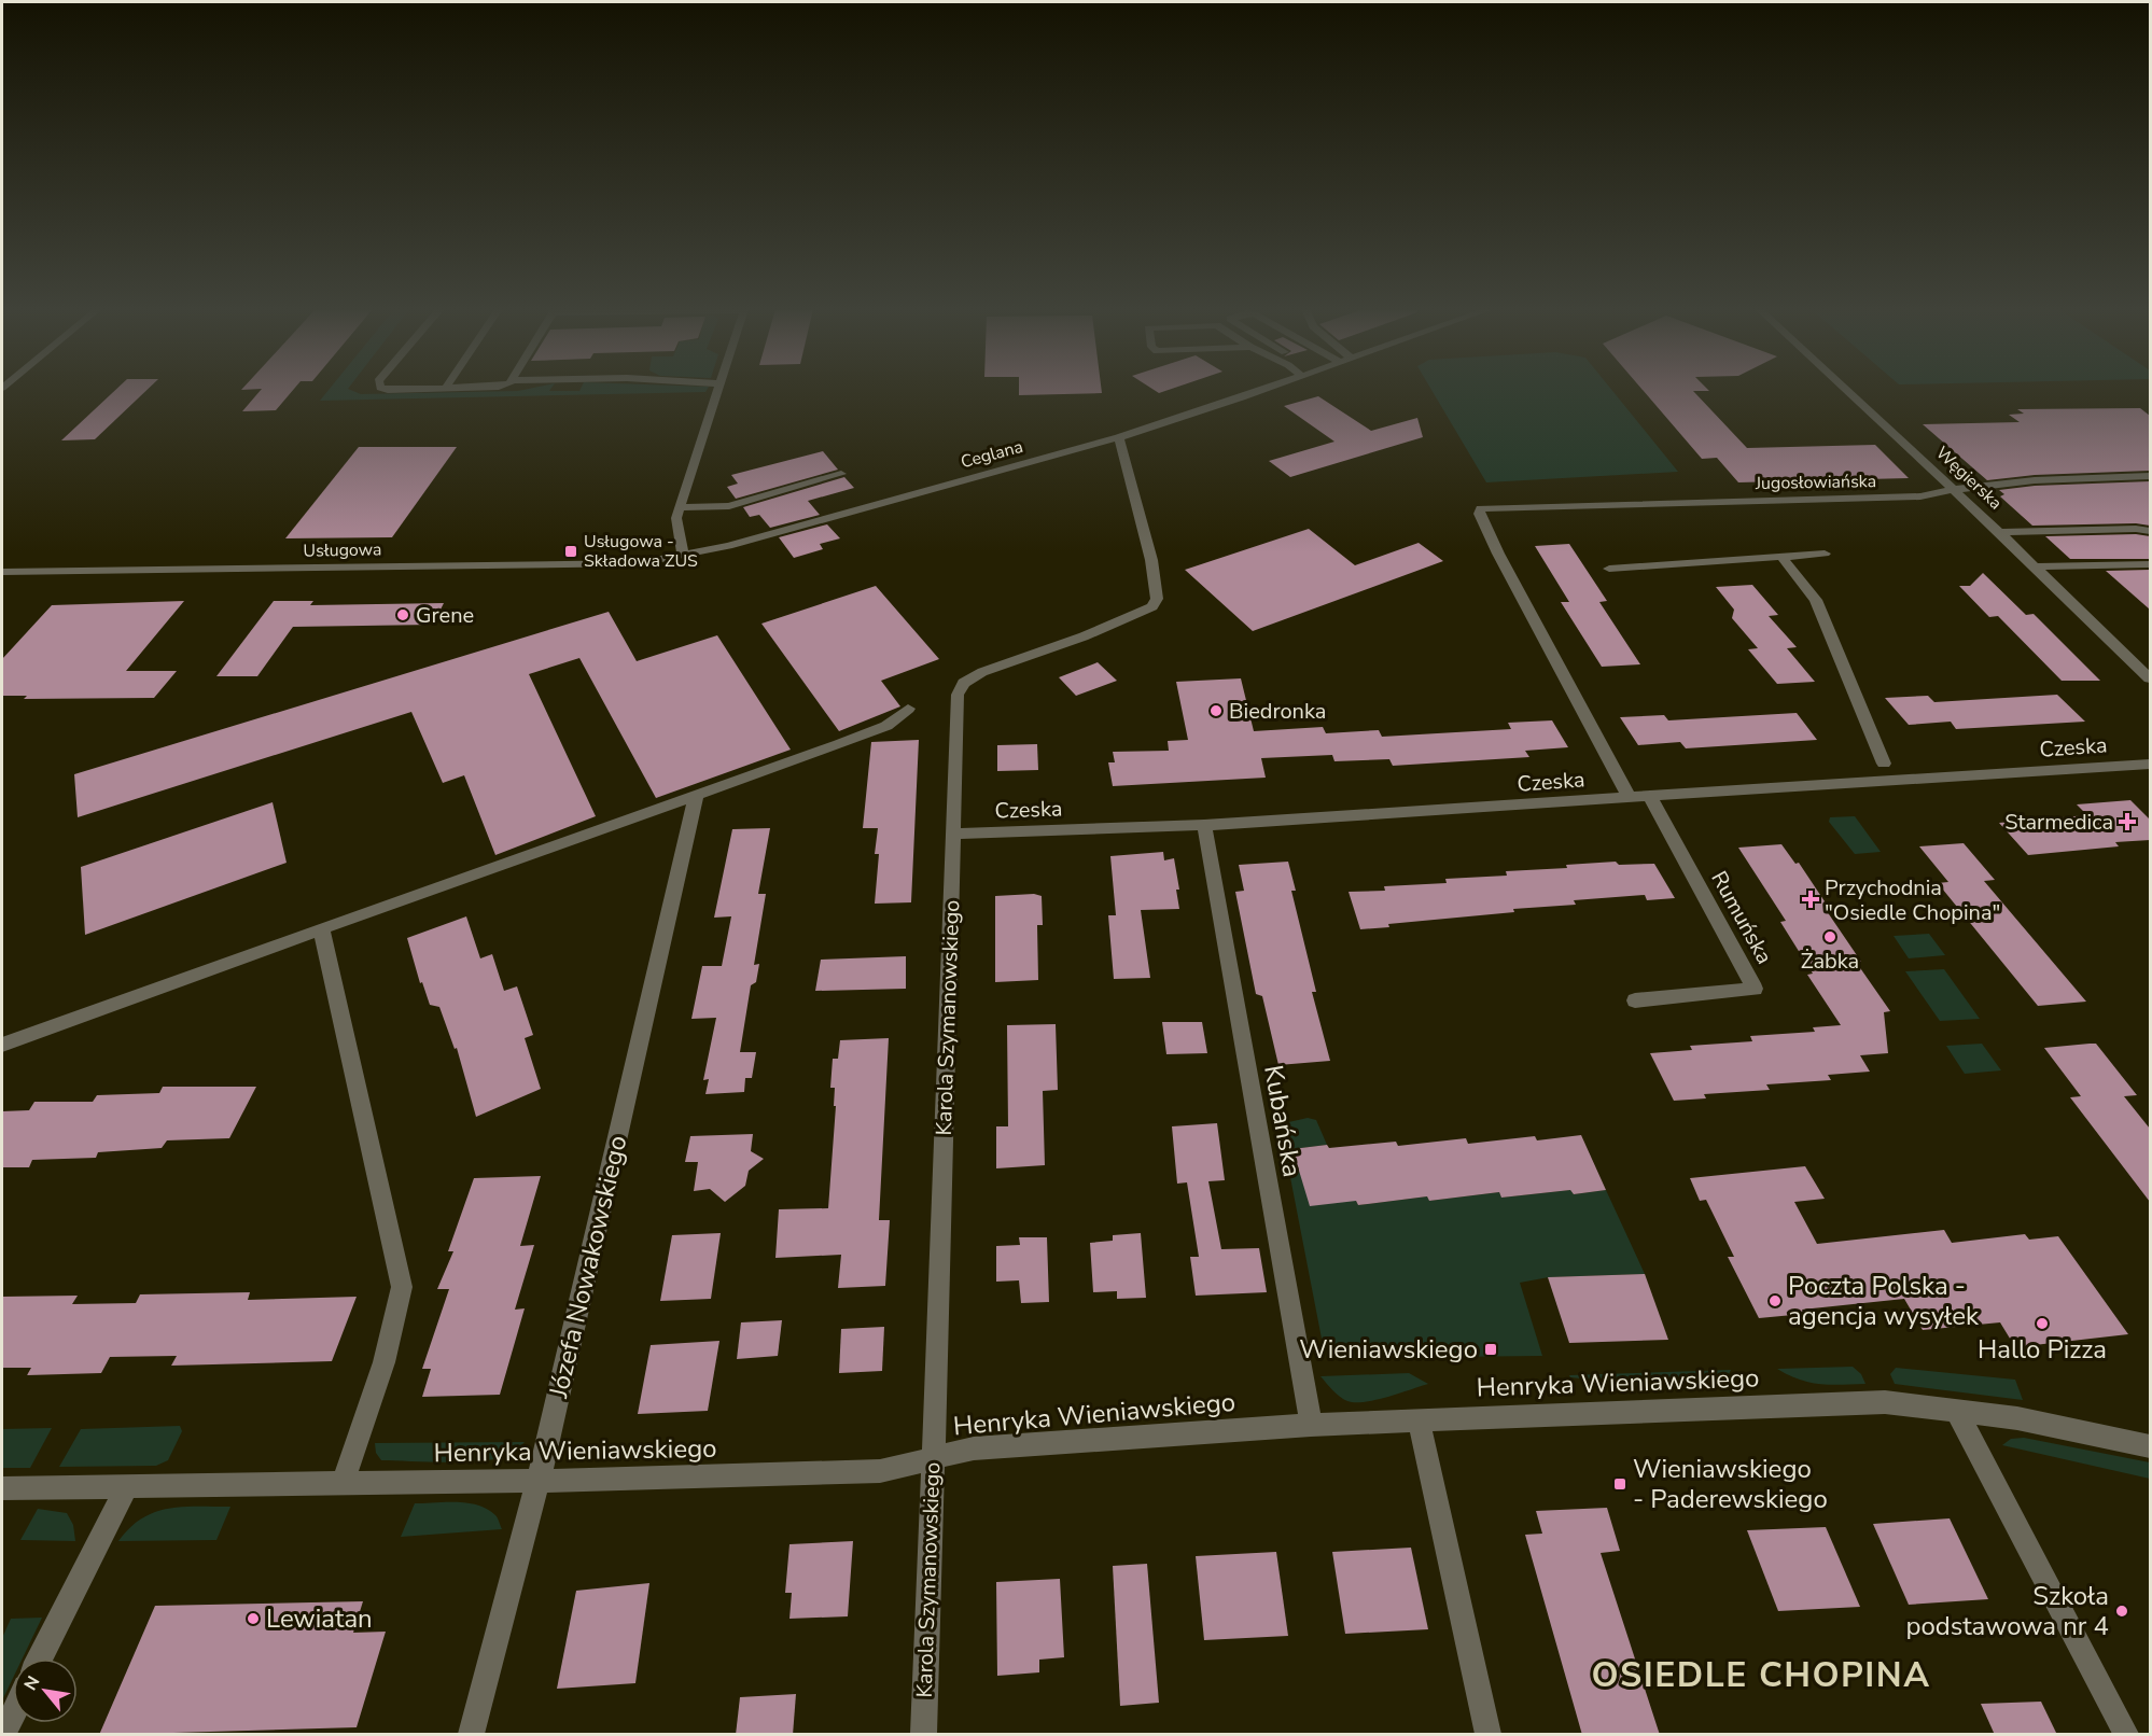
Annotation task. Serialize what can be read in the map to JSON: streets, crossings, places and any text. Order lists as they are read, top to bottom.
{
  "streets": {
    "street": [
      "Ceglana",
      "Węgierska",
      "Jugosłowiańska",
      "Usługowa",
      "Czeska",
      "Rumuńska",
      "Karola Szymanowskiego",
      "Kubańska",
      "Józefa Nowakowskiego",
      "Henryka Wieniawskiego"
    ]
  },
  "crossings": [
    ["Ceglana", "Usługowa"],
    ["Ceglana", "Karola Szymanowskiego"],
    ["Węgierska", "Jugosłowiańska"],
    ["Jugosłowiańska", "Czeska"],
    ["Czeska", "Rumuńska"],
    ["Czeska", "Karola Szymanowskiego"],
    ["Czeska", "Kubańska"],
    ["Karola Szymanowskiego", "Henryka Wieniawskiego"],
    ["Kubańska", "Henryka Wieniawskiego"],
    ["Józefa Nowakowskiego", "Henryka Wieniawskiego"]
  ],
  "districts": ["OSIEDLE CHOPINA"],
  "places": {
    "transit": ["Usługowa - Składowa ZUS", "Wieniawskiego", "Wieniawskiego - Paderewskiego"],
    "other": [
      "Grene",
      "Biedronka",
      "Żabka",
      "Poczta Polska - agencja wysyłek",
      "Hallo Pizza",
      "Szkoła podstawowa nr 4",
      "Lewiatan"
    ],
    "health": ["Starmedica", "Przychodnia \"Osiedle Chopina\""]
  },
  "north": "top left"
}
